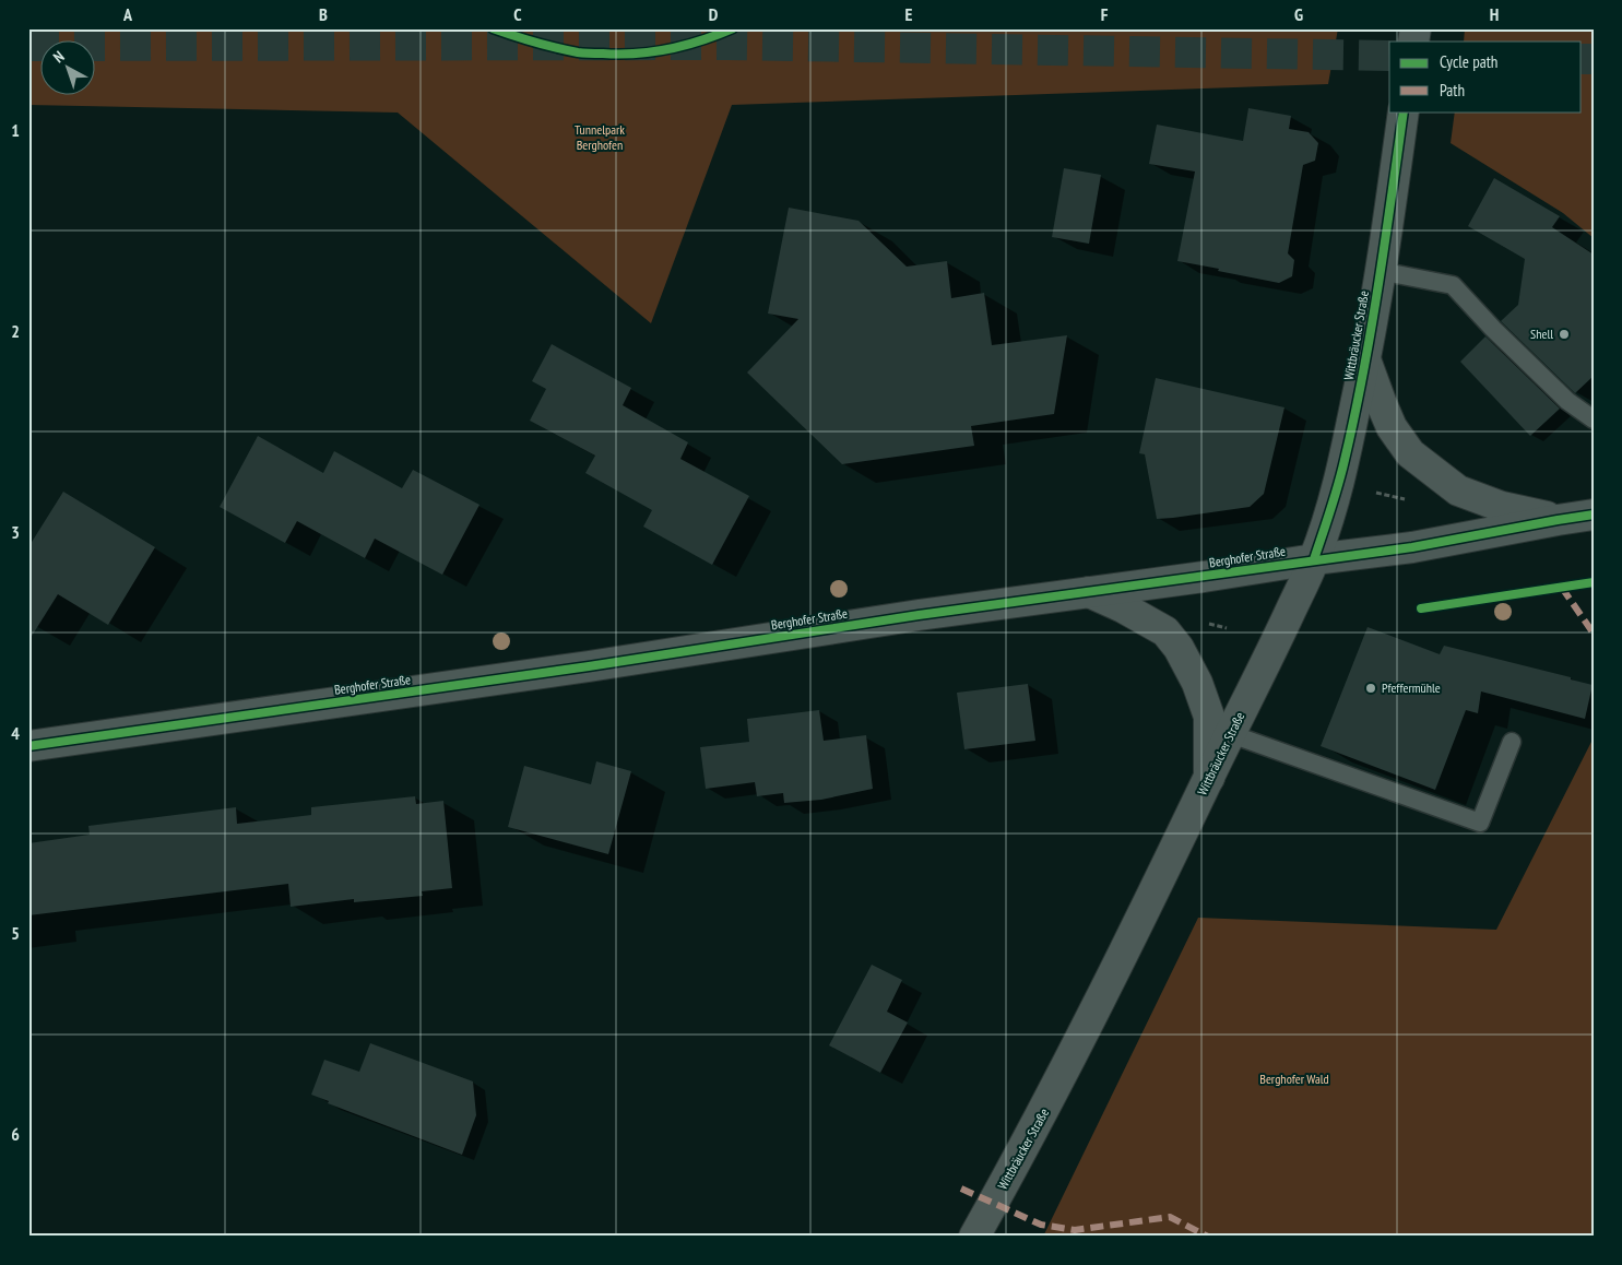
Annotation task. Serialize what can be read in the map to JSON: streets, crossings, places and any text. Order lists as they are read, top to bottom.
{
  "streets": {
    "main road": ["Wittbräucker Straße", "Berghofer Straße"]
  },
  "crossings": [
    ["Wittbräucker Straße", "Berghofer Straße"]
  ],
  "parks": ["Tunnelpark Berghofen", "Berghofer Wald"],
  "places": ["Shell", "Pfeffermühle"],
  "legend": ["Cycle path", "Path"],
  "north": "top left",
  "grid": {
    "columns": [
      "A",
      "B",
      "C",
      "D",
      "E",
      "F",
      "G",
      "H"
    ],
    "rows": [
      "1",
      "2",
      "3",
      "4",
      "5",
      "6"
    ]
  }
}
